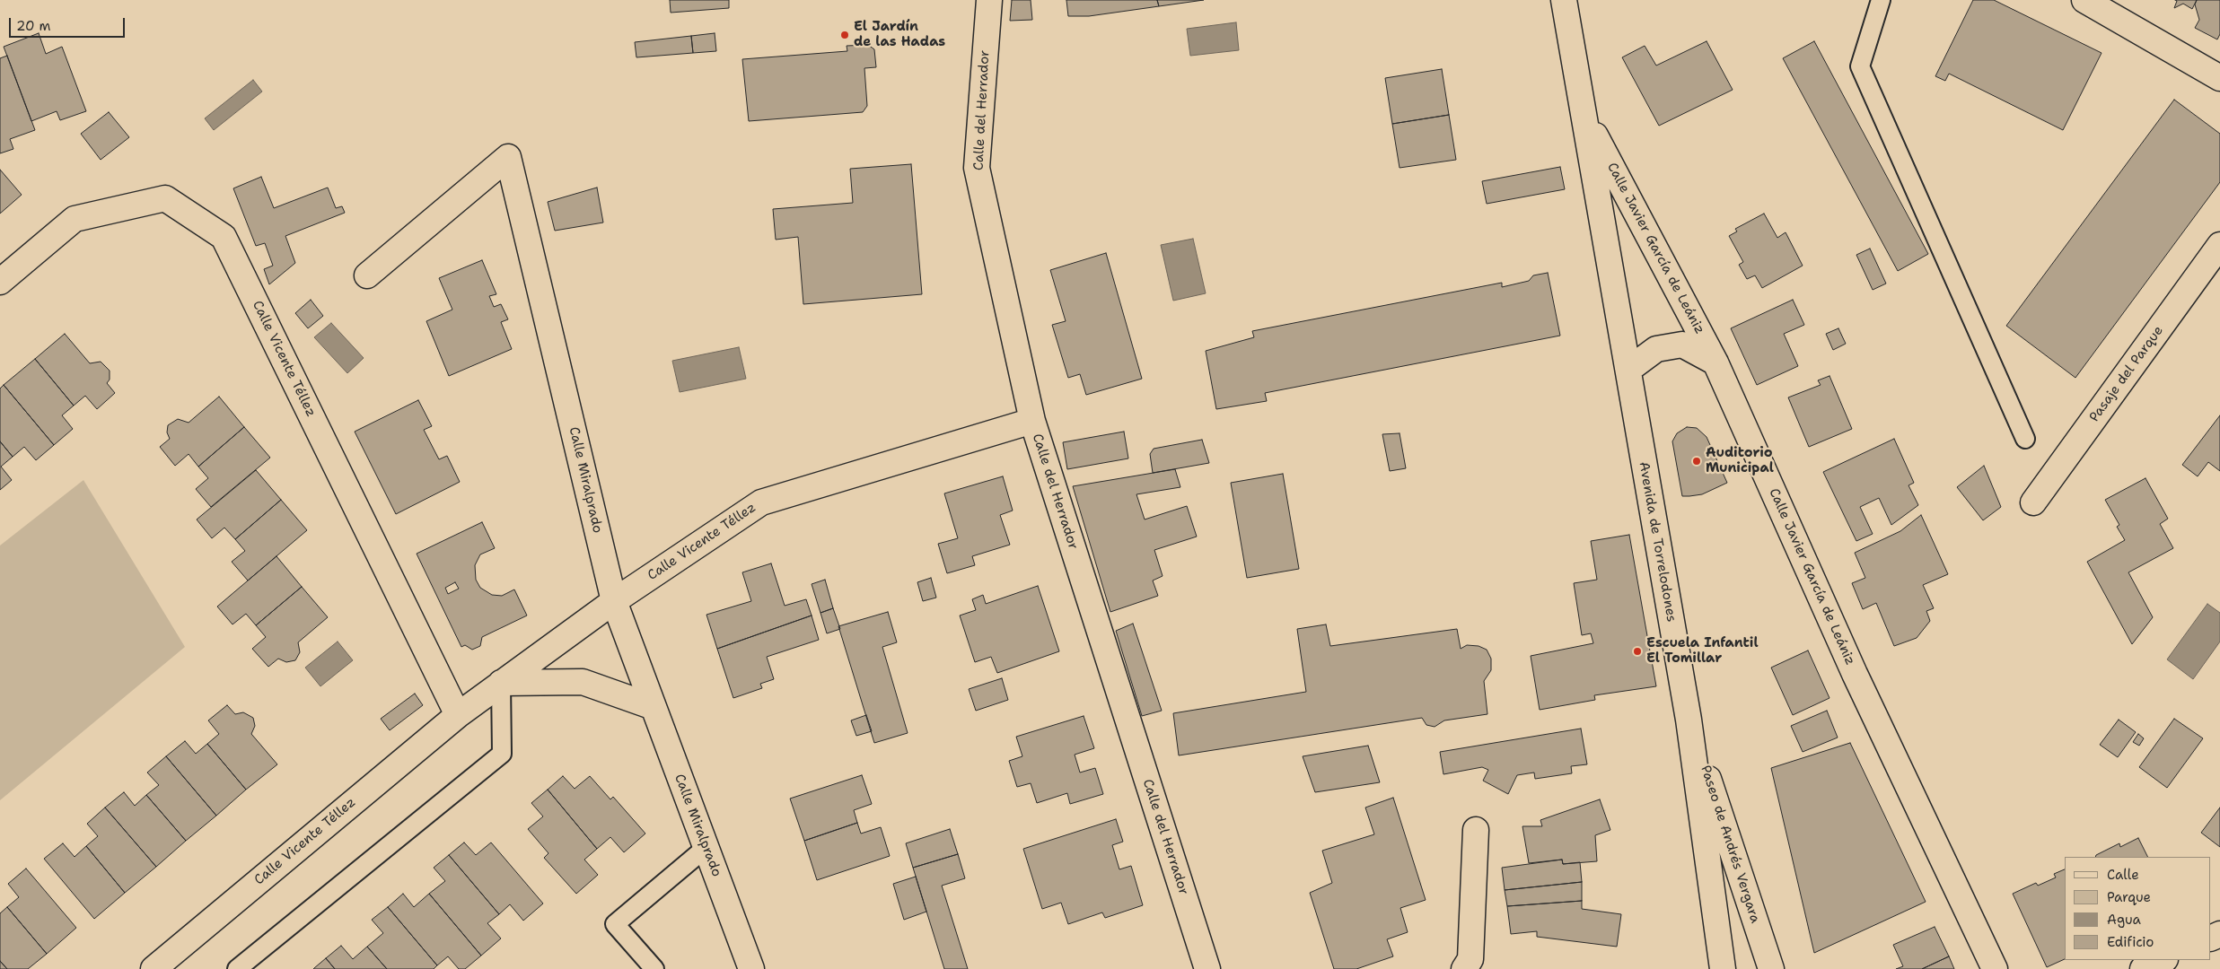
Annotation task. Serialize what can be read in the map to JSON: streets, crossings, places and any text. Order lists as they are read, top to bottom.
{
  "streets": {
    "street": [
      "Calle del Herrador",
      "Calle Javier García de Leániz",
      "Calle Vicente Téllez",
      "Pasaje del Parque",
      "Calle Miralprado",
      "Avenida de Torrelodones",
      "Paseo de Andrés Vergara"
    ]
  },
  "crossings": [
    ["Calle del Herrador", "Calle Vicente Téllez"],
    ["Calle Javier García de Leániz", "Avenida de Torrelodones"],
    ["Calle Vicente Téllez", "Calle Miralprado"],
    ["Avenida de Torrelodones", "Paseo de Andrés Vergara"]
  ],
  "places": ["El Jardín de las Hadas", "Auditorio Municipal", "Escuela Infantil El Tomillar"],
  "legend": [
    "Calle",
    "Parque",
    "Agua",
    "Edificio"
  ],
  "scale_bar": "20 m"
}
